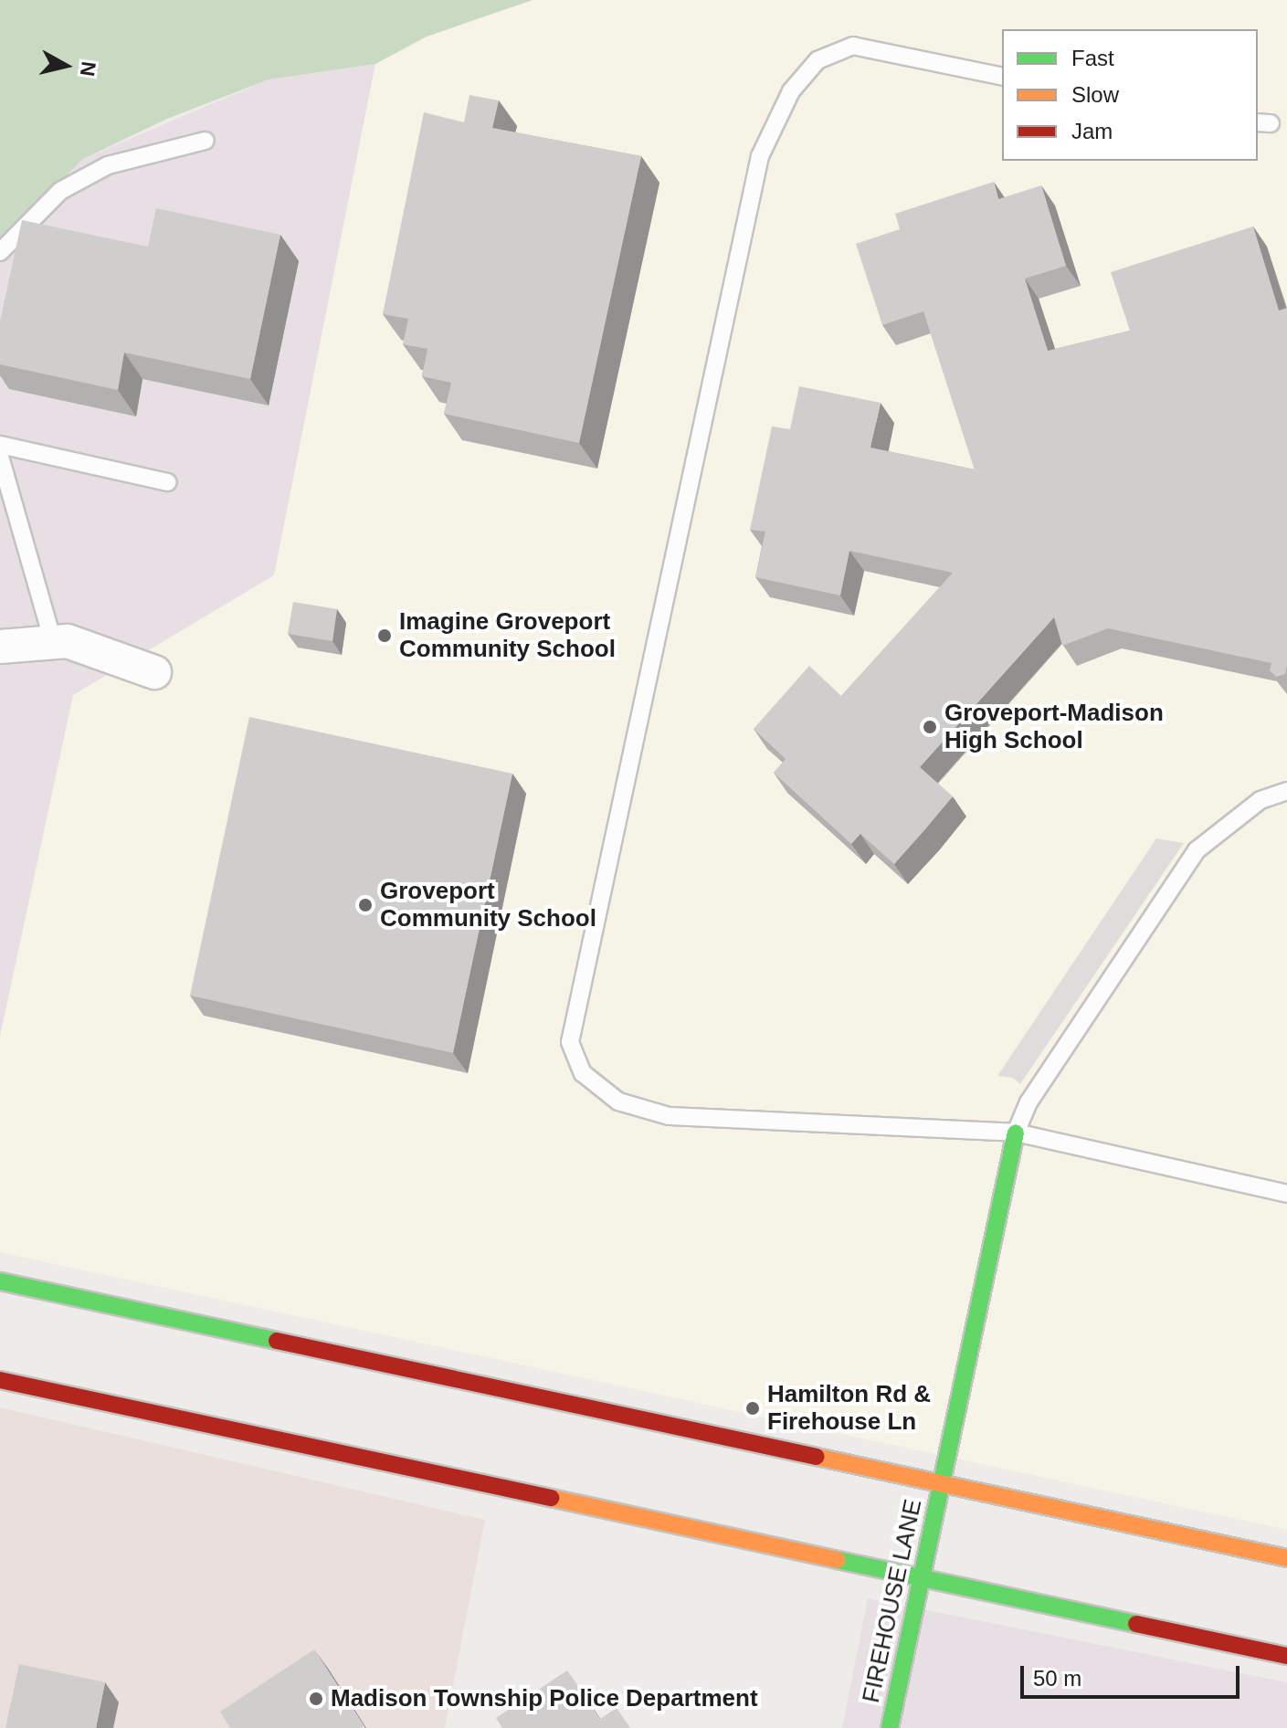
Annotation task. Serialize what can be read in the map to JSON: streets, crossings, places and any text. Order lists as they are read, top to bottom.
{
  "streets": {
    "main road": ["FIREHOUSE LANE"]
  },
  "places": [
    "Imagine Groveport Community School",
    "Groveport-Madison High School",
    "Groveport Community School",
    "Hamilton Rd & Firehouse Ln",
    "Madison Township Police Department"
  ],
  "legend": ["Fast", "Slow", "Jam"],
  "scale_bar": "50 m",
  "north": "right"
}
